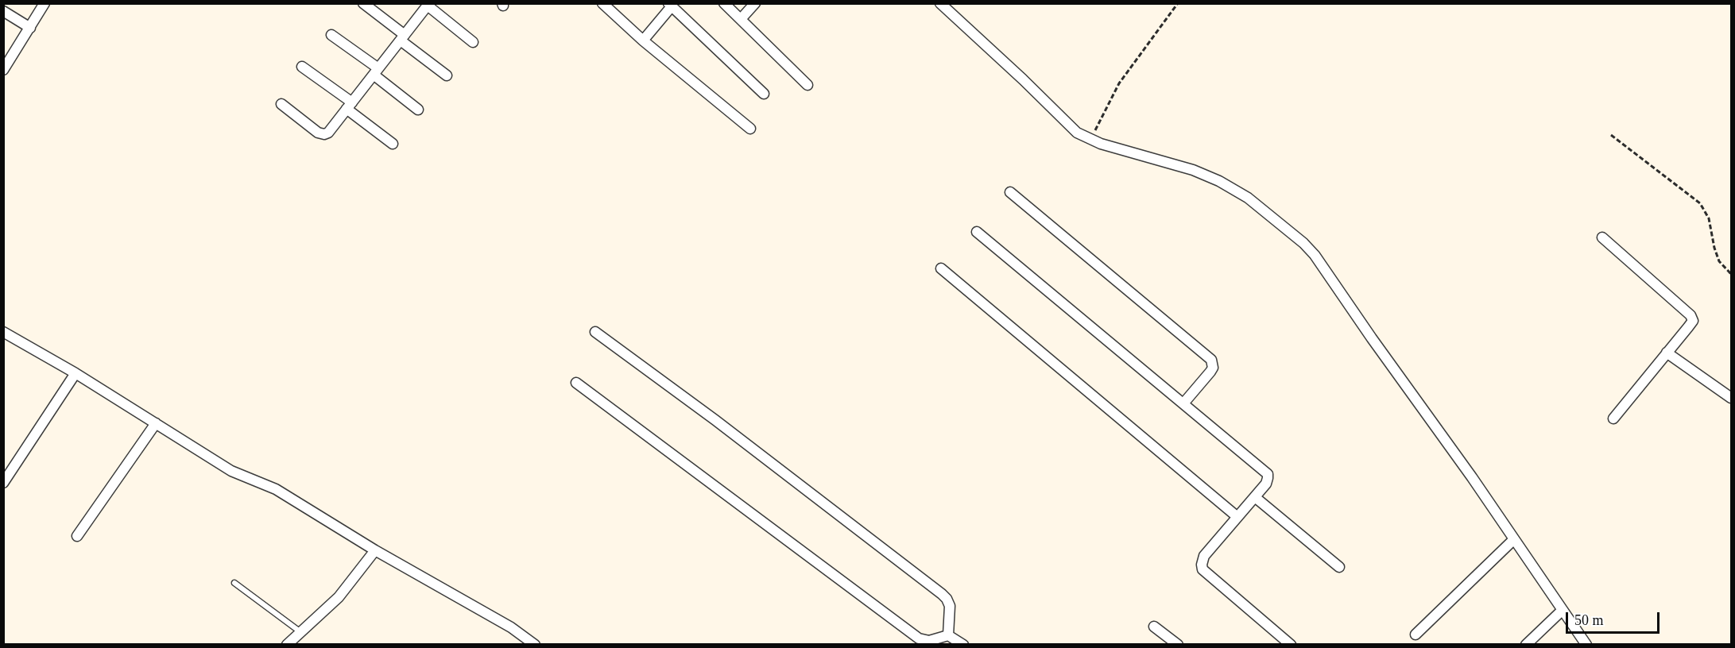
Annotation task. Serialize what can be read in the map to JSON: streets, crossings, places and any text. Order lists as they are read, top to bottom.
{
  "scale_bar": "50 m"
}
